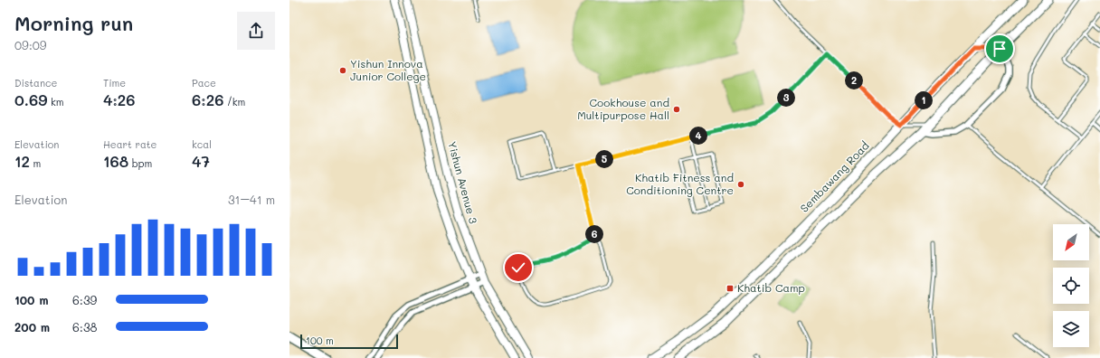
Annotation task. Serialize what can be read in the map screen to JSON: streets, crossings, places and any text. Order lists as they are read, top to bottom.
{
  "streets": {
    "main road": ["Sembawang Road", "Yishun Avenue 3"]
  },
  "places": {
    "other": ["Yishun Innova Junior College", "Cookhouse and Multipurpose Hall", "Khatib Fitness and Conditioning Centre"],
    "transit": ["Khatib Camp"]
  },
  "scale_bar": "100 m",
  "north": "bottom left",
  "page": {
    "heading": ["Morning run", "09:09"],
    "stats": [
      ["Distance", "0.69 km"],
      ["Time", "4:26"],
      ["Pace", "6:26 /km"],
      ["Elevation", "12 m"],
      ["Heart rate", "168 bpm"],
      ["kcal", "47"]
    ],
    "pins": [
      "2",
      "3",
      "1",
      "4",
      "5",
      "6"
    ],
    "chart": ["Elevation", "31–41 m"],
    "list": [
      {
        "name": "100 m",
        "note": "6:39"
      },
      {
        "name": "200 m",
        "note": "6:38"
      }
    ],
    "scale": "100 m"
  }
}
